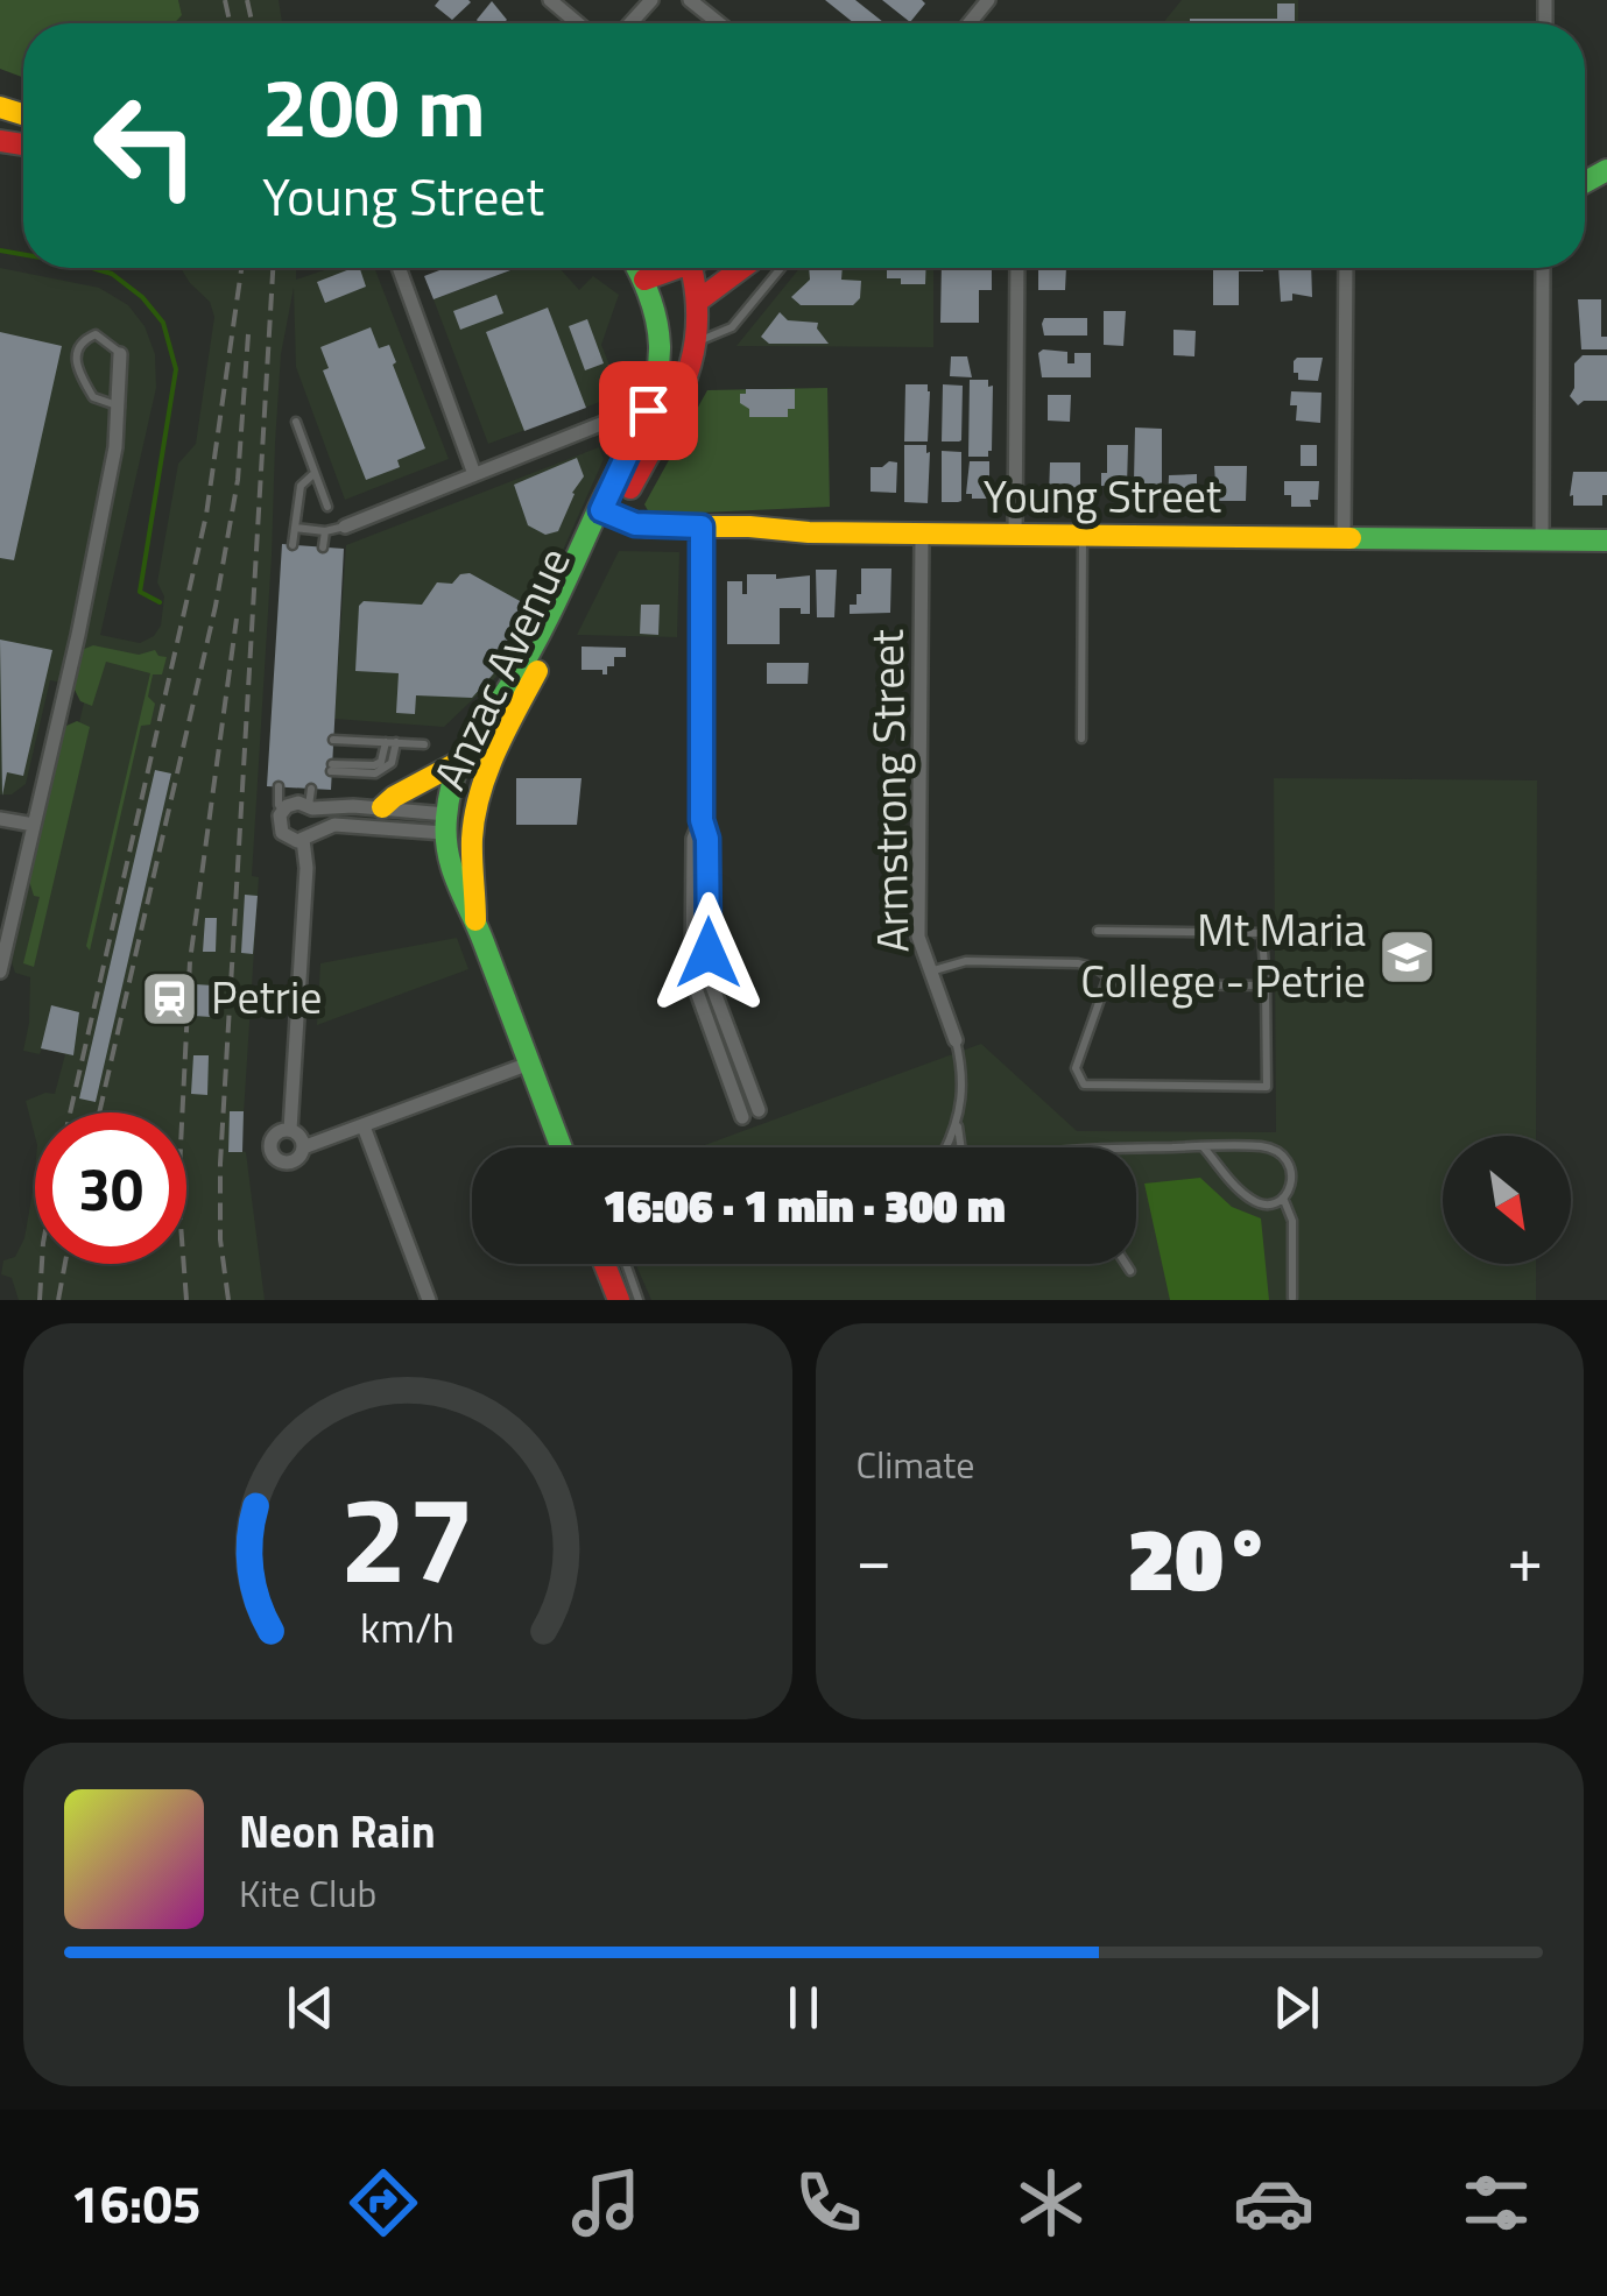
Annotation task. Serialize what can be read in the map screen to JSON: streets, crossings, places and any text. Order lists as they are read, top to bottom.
{
  "streets": {
    "main road": ["Young Street", "Anzac Avenue"],
    "street": ["Armstrong Street"]
  },
  "crossings": [
    ["Young Street", "Anzac Avenue"],
    ["Young Street", "Armstrong Street"]
  ],
  "places": {
    "school or university": ["Mt Maria College - Petrie"],
    "station": ["Petrie"]
  },
  "north": "bottom right",
  "page": {
    "turn": ["200 m", "Young Street"],
    "limit": "30",
    "trip": "16:06 · 1 min · 300 m",
    "tile": "Climate",
    "heat": ["−", "20°", "+"],
    "song": ["Neon Rain", "Kite Club"],
    "tabs": "16:05",
    "gauge": ["27", "km/h"]
  }
}
